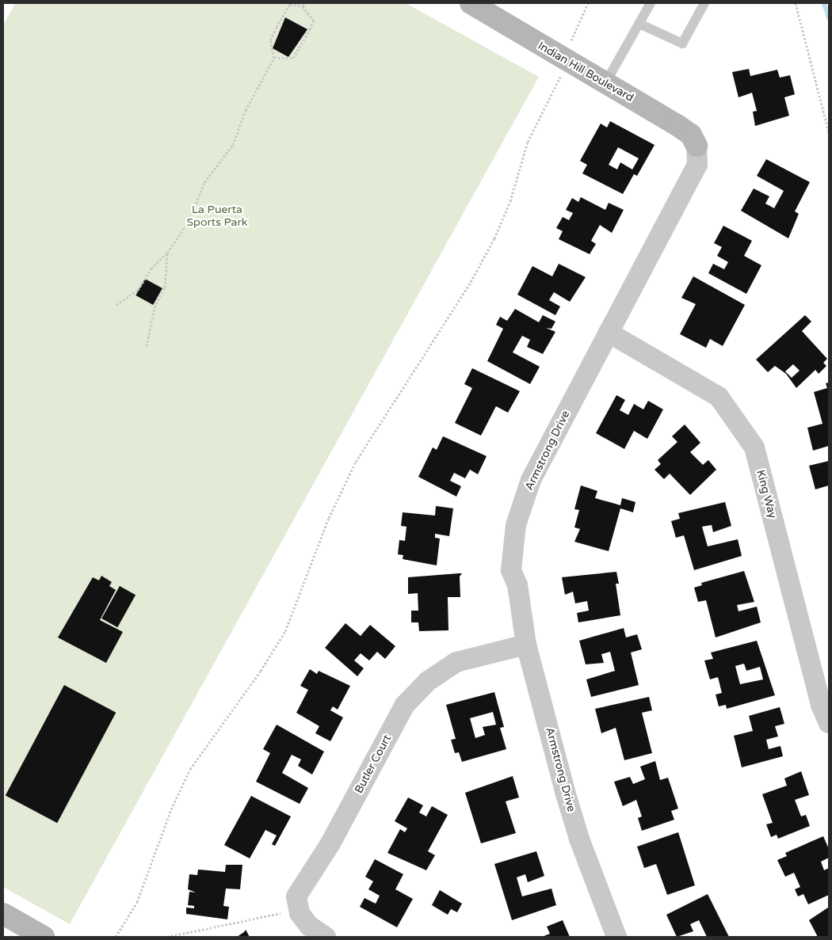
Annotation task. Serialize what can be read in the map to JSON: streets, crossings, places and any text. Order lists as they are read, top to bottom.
{
  "streets": {
    "street": [
      "Indian Hill Boulevard",
      "Armstrong Drive",
      "King Way",
      "Butler Court"
    ]
  },
  "crossings": [
    ["Indian Hill Boulevard", "Armstrong Drive"],
    ["Armstrong Drive", "King Way"],
    ["Armstrong Drive", "Butler Court"]
  ],
  "parks": ["La Puerta Sports Park"]
}
